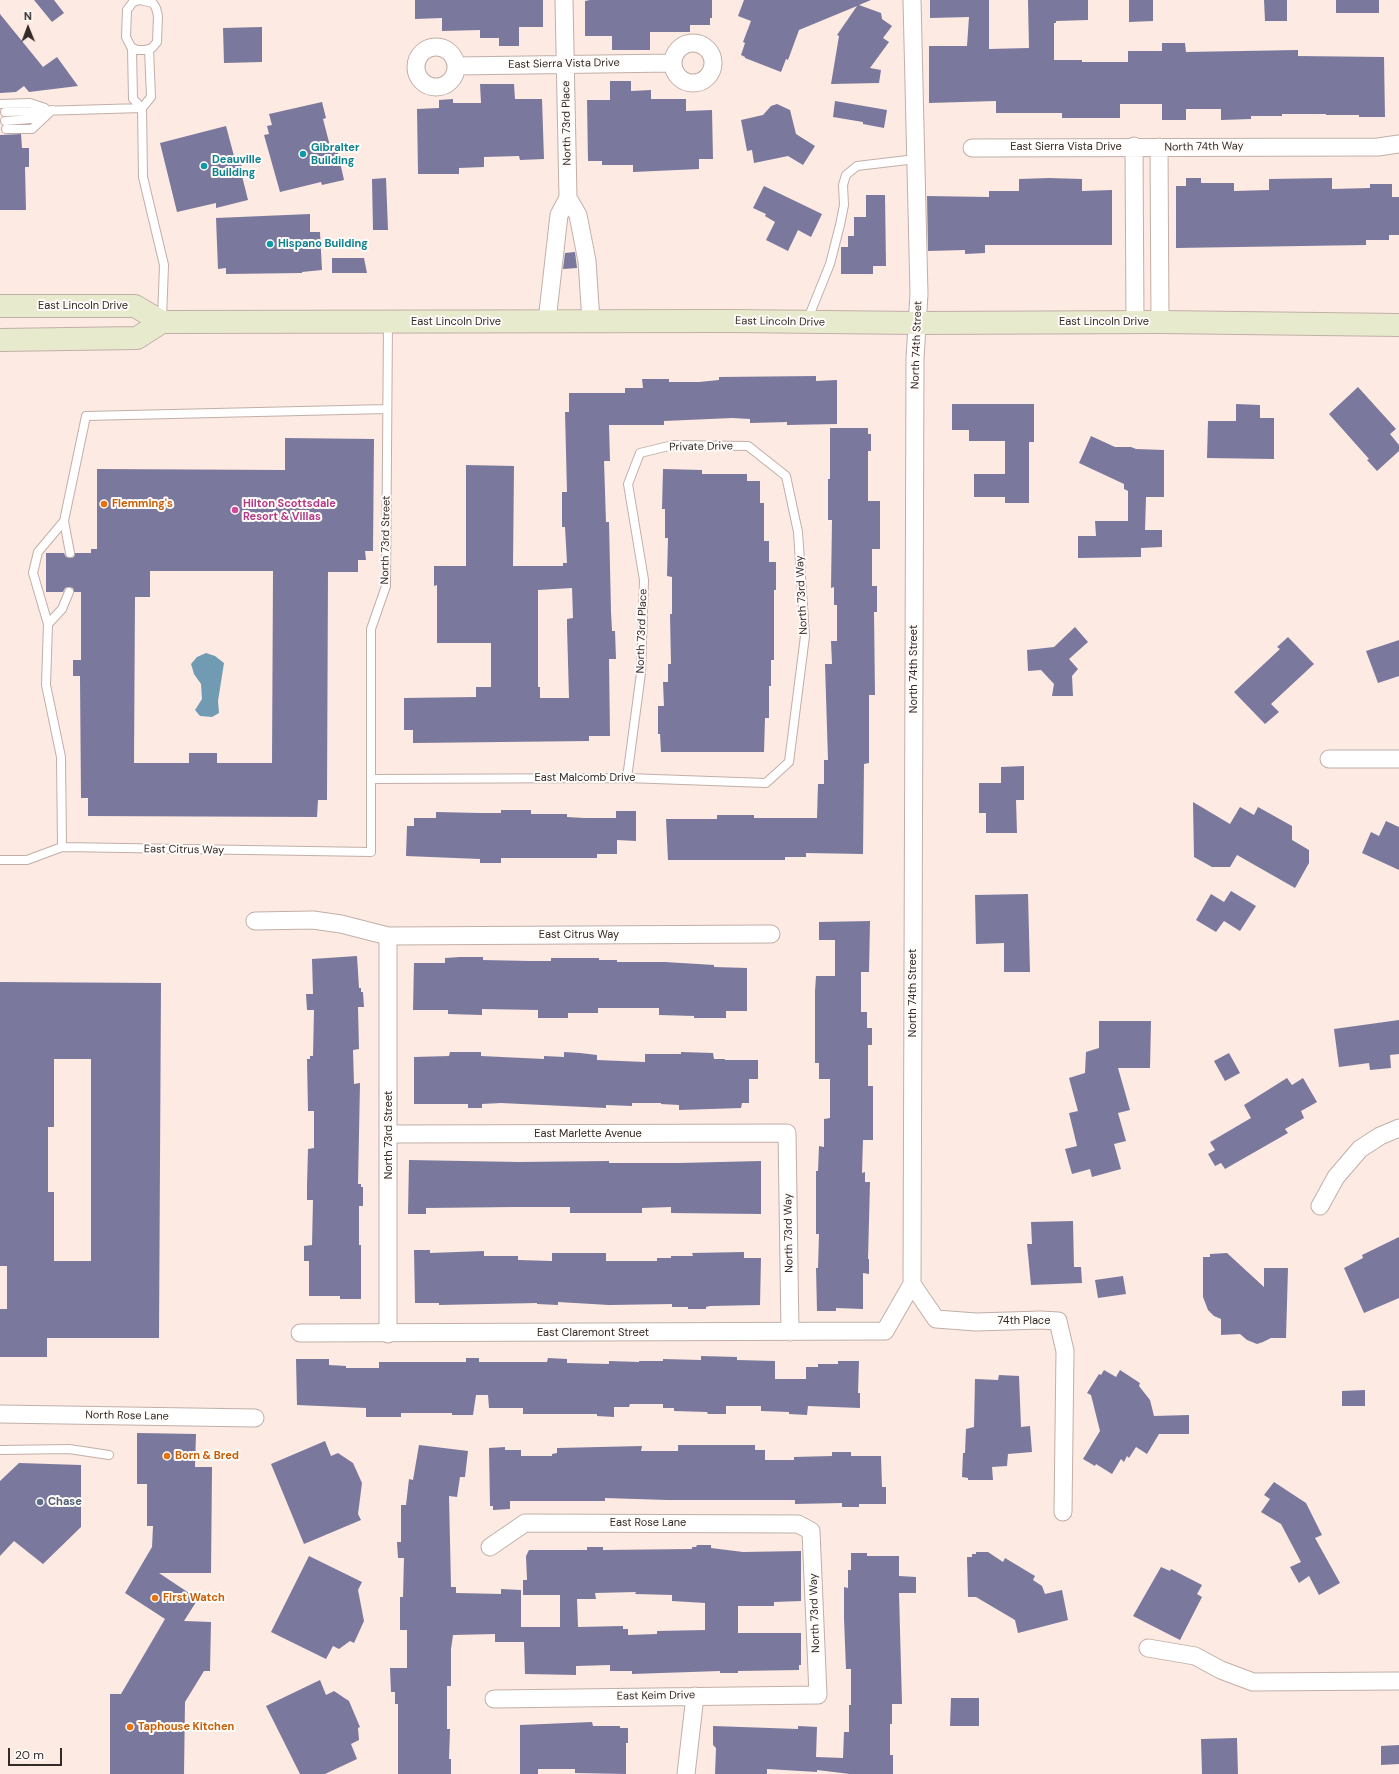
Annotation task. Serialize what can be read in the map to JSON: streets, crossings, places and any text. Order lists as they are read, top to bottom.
{
  "streets": {
    "main road": ["East Lincoln Drive"],
    "street": [
      "East Sierra Vista Drive",
      "North 73rd Place",
      "North 74th Way",
      "North 74th Street",
      "North 73rd Street",
      "North 73rd Way",
      "East Citrus Way",
      "East Marlette Avenue",
      "74th Place",
      "East Claremont Street",
      "North Rose Lane",
      "East Rose Lane",
      "East Keim Drive"
    ],
    "lane": ["Private Drive", "East Malcomb Drive"]
  },
  "crossings": [
    ["East Sierra Vista Drive", "North 73rd Place"],
    ["East Sierra Vista Drive", "North 74th Way"],
    ["North 73rd Place", "East Lincoln Drive"],
    ["North 73rd Place", "Private Drive"],
    ["North 73rd Place", "East Malcomb Drive"],
    ["North 74th Way", "East Lincoln Drive"],
    ["East Lincoln Drive", "North 74th Street"],
    ["East Lincoln Drive", "North 73rd Street"],
    ["North 74th Street", "74th Place"],
    ["North 74th Street", "East Claremont Street"],
    ["Private Drive", "North 73rd Way"],
    ["North 73rd Street", "East Malcomb Drive"],
    ["North 73rd Street", "East Citrus Way"],
    ["North 73rd Street", "East Marlette Avenue"],
    ["North 73rd Street", "East Claremont Street"],
    ["North 73rd Way", "East Malcomb Drive"],
    ["North 73rd Way", "East Marlette Avenue"],
    ["North 73rd Way", "East Claremont Street"],
    ["North 73rd Way", "East Rose Lane"],
    ["North 73rd Way", "East Keim Drive"]
  ],
  "places": [
    "Gibralter Building",
    "Deauville Building",
    "Hispano Building",
    "Flemming's",
    "Hilton Scottsdale Resort & Villas",
    "Born & Bred",
    "Chase",
    "First Watch",
    "Taphouse Kitchen"
  ],
  "scale_bar": "20 m",
  "north": "top"
}
